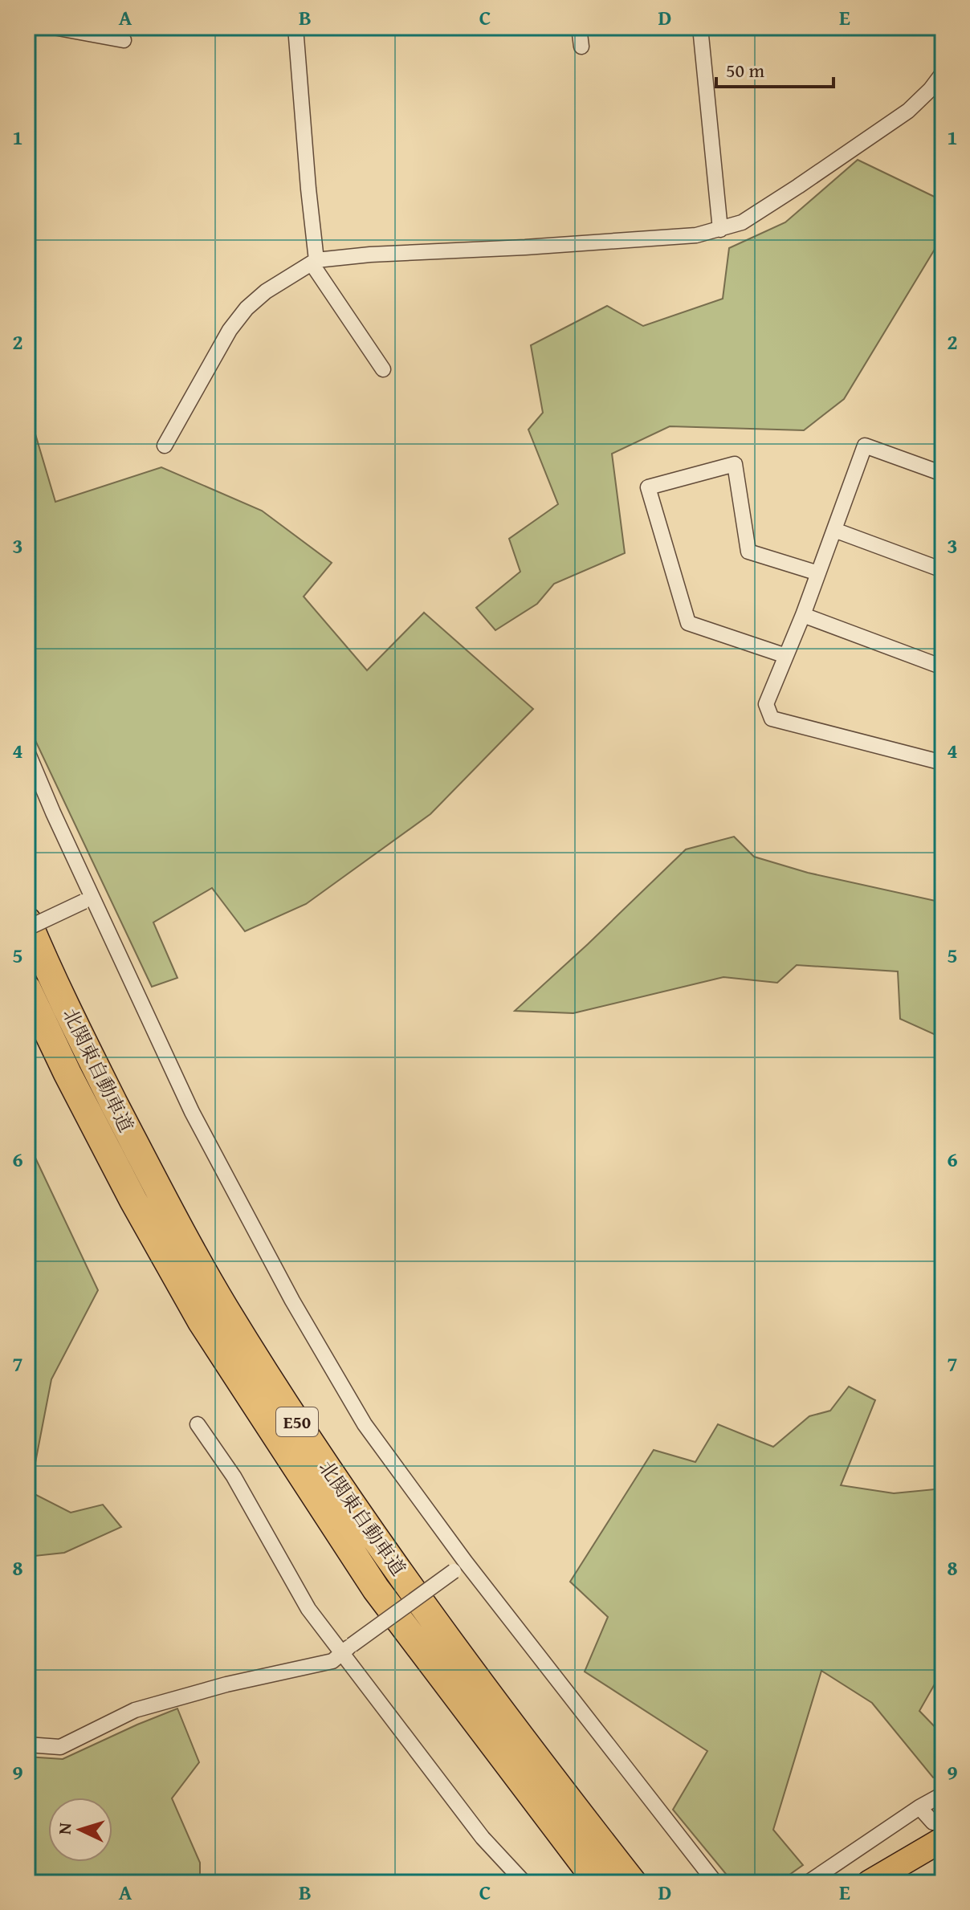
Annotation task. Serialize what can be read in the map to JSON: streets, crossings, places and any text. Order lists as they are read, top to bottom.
{
  "streets": {
    "highway": ["北関東自動車道", "E50"]
  },
  "scale_bar": "50 m",
  "north": "left",
  "grid": {
    "columns": [
      "A",
      "B",
      "C",
      "D",
      "E"
    ],
    "rows": [
      "1",
      "2",
      "3",
      "4",
      "5",
      "6",
      "7",
      "8",
      "9"
    ]
  }
}
